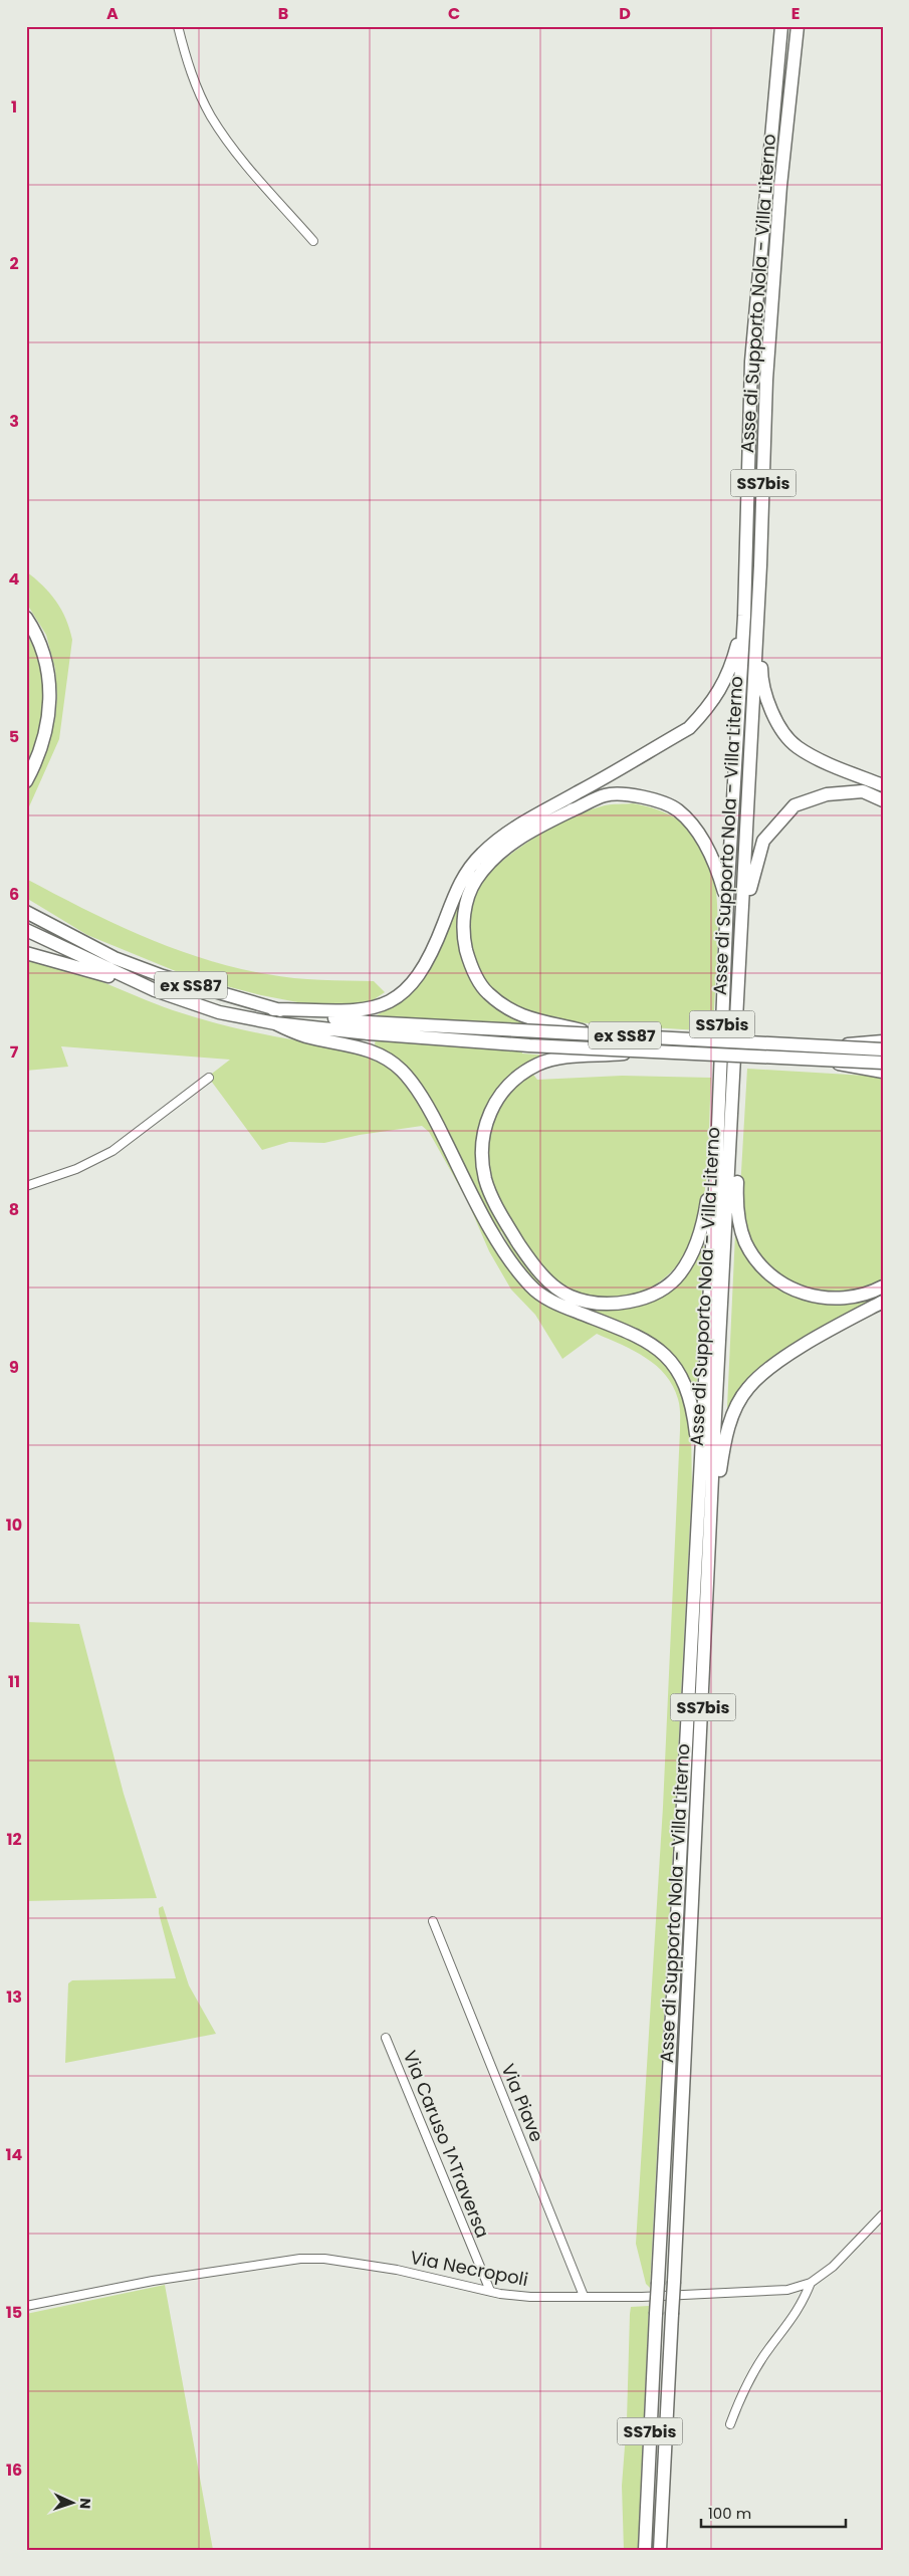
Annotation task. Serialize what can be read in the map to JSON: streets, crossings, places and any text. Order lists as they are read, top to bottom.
{
  "streets": {
    "highway": ["Asse di Supporto Nola - Villa Literno", "SS7bis", "ex SS87"],
    "street": ["Via Piave", "Via Caruso 1^Traversa", "Via Necropoli"]
  },
  "crossings": [
    ["Via Piave", "Via Necropoli"],
    ["Via Caruso 1^Traversa", "Via Necropoli"]
  ],
  "scale_bar": "100 m",
  "north": "right",
  "grid": {
    "columns": [
      "A",
      "B",
      "C",
      "D",
      "E"
    ],
    "rows": [
      "1",
      "2",
      "3",
      "4",
      "5",
      "6",
      "7",
      "8",
      "9",
      "10",
      "11",
      "12",
      "13",
      "14",
      "15",
      "16"
    ]
  }
}
